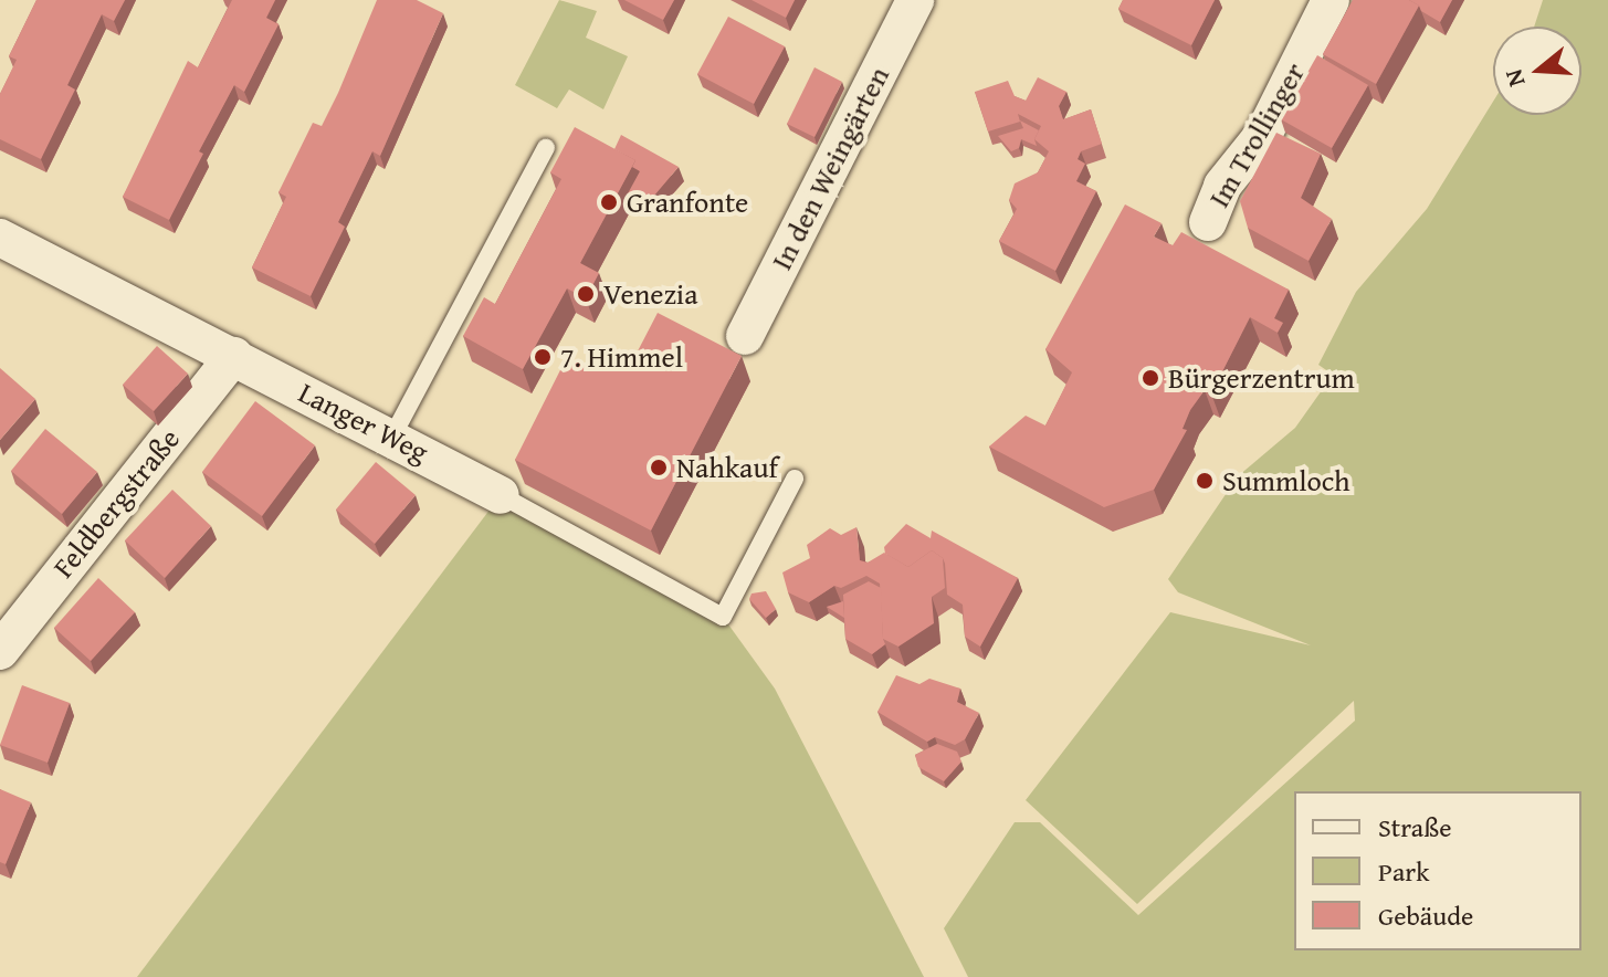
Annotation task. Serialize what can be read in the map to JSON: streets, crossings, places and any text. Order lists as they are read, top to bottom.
{
  "streets": {
    "street": [
      "Im Trollinger",
      "In den Weingärten",
      "Langer Weg",
      "Feldbergstraße"
    ]
  },
  "crossings": [
    ["Langer Weg", "Feldbergstraße"]
  ],
  "places": [
    "Granfonte",
    "Venezia",
    "7. Himmel",
    "Bürgerzentrum",
    "Nahkauf",
    "Summloch"
  ],
  "legend": ["Straße", "Park", "Gebäude"],
  "north": "left"
}
